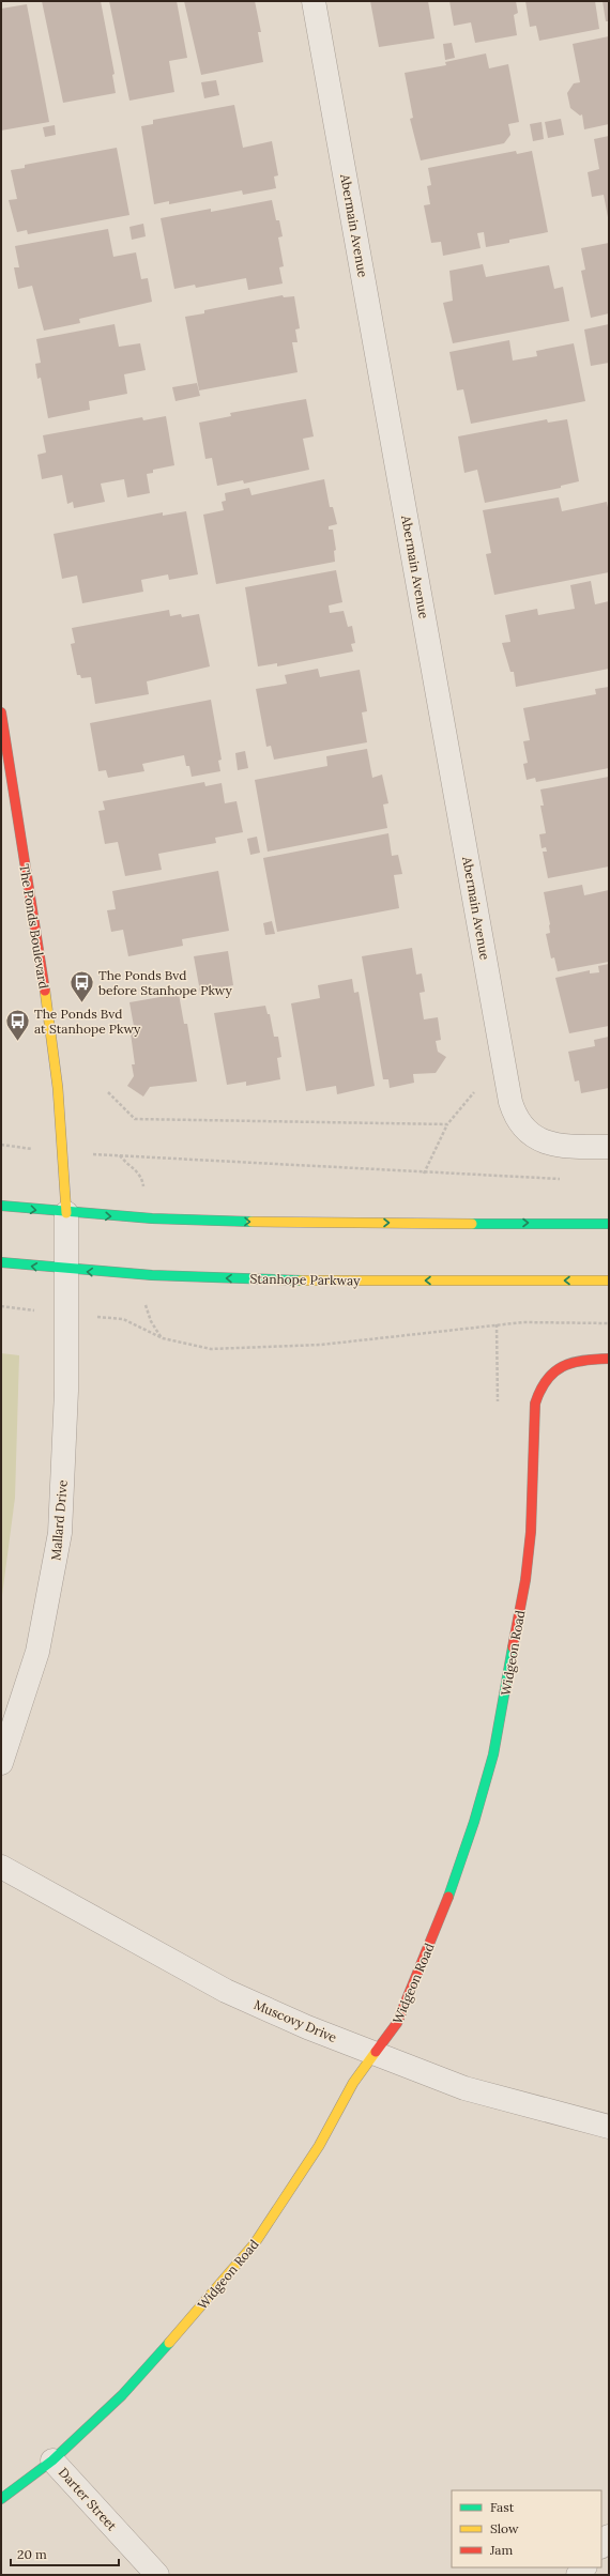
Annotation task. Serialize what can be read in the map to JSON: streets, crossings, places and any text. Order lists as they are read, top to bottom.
{
  "streets": {
    "street": [
      "Abermain Avenue",
      "The Ponds Boulevard",
      "Stanhope Parkway",
      "Mallard Drive",
      "Widgeon Road",
      "Muscovy Drive",
      "Darter Street"
    ]
  },
  "crossings": [
    ["The Ponds Boulevard", "Stanhope Parkway"],
    ["The Ponds Boulevard", "Mallard Drive"],
    ["Stanhope Parkway", "Mallard Drive"],
    ["Widgeon Road", "Muscovy Drive"],
    ["Widgeon Road", "Darter Street"]
  ],
  "places": {
    "bus stop": ["The Ponds Bvd before Stanhope Pkwy", "The Ponds Bvd at Stanhope Pkwy"]
  },
  "legend": ["Fast", "Slow", "Jam"],
  "scale_bar": "20 m"
}
